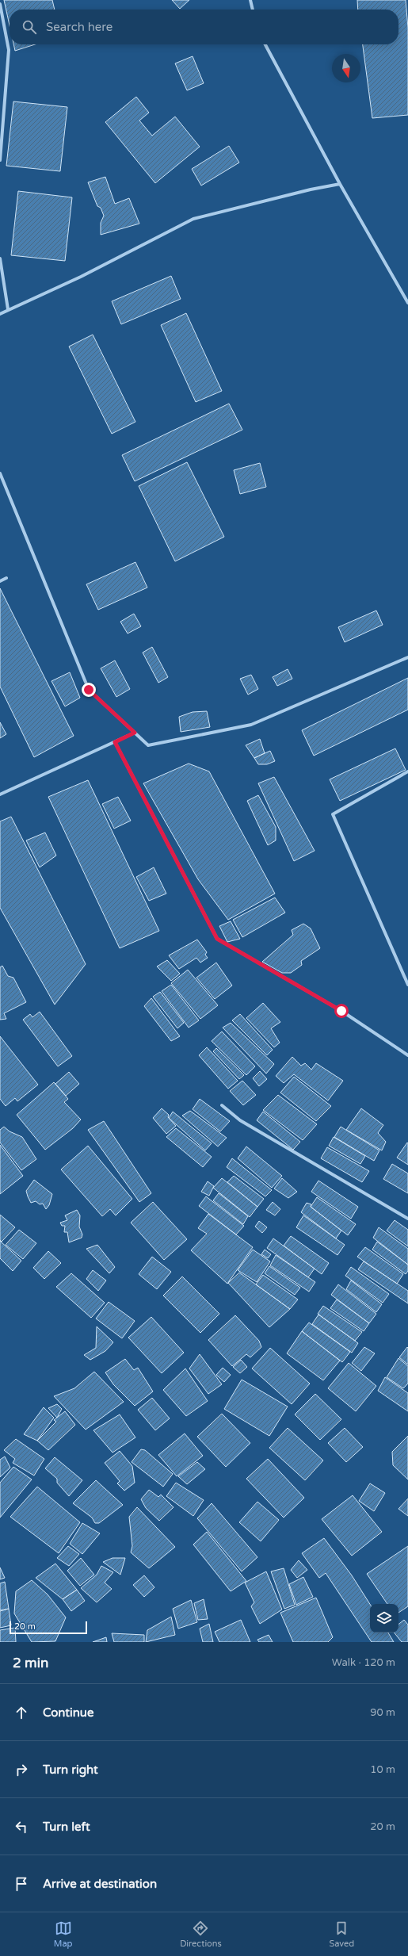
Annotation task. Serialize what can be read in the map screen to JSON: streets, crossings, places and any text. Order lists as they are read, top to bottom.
{
  "scale_bar": "20 m",
  "north": "bottom",
  "page": {
    "search": "Search here",
    "scale": "20 m",
    "heading": ["2 min", "Walk · 120 m"],
    "list": [
      ["Continue", "90 m"],
      ["Turn right", "10 m"],
      ["Turn left", "20 m"],
      "Arrive at destination"
    ],
    "nav": ["Map", "Directions", "Saved"]
  }
}
